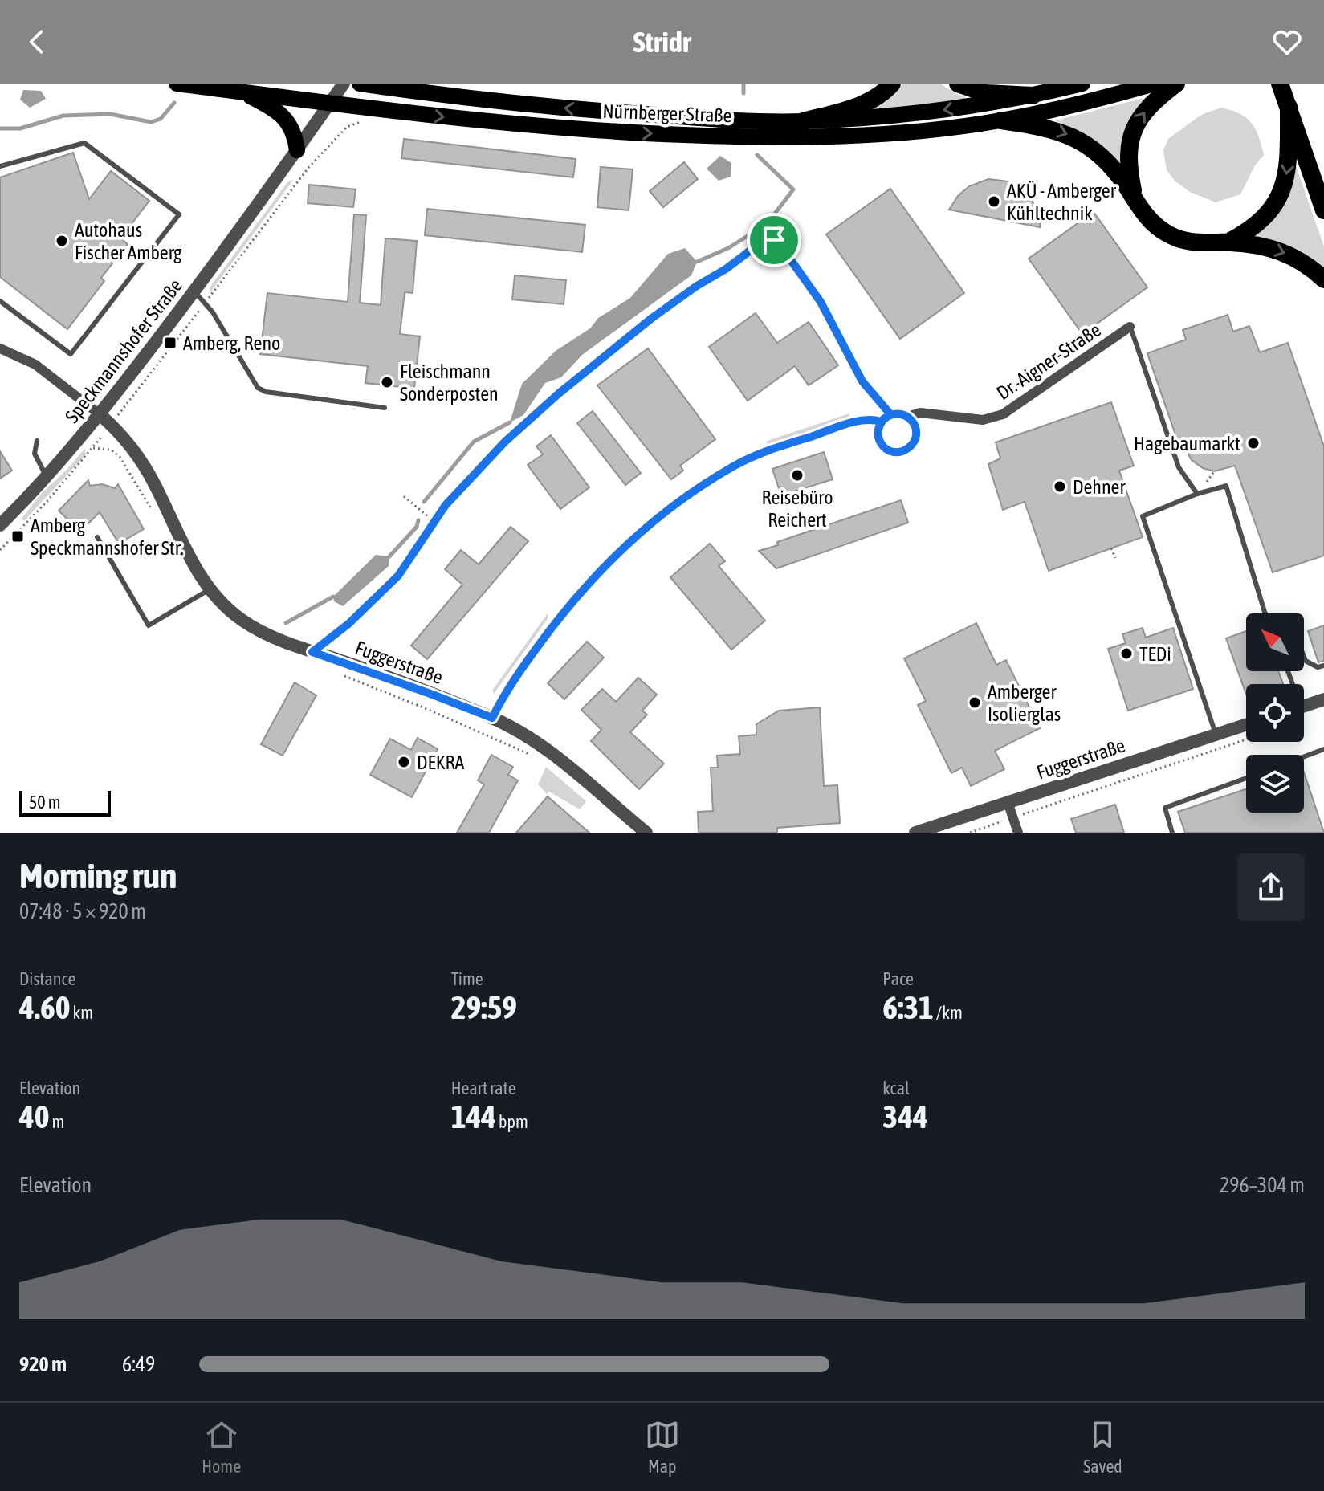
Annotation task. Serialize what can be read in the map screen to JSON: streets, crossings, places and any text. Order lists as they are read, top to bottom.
{
  "streets": {
    "main road": ["Nürnberger Straße"],
    "street": ["Speckmannshofer Straße", "Dr.-Aigner-Straße", "Fuggerstraße"]
  },
  "crossings": [
    ["Nürnberger Straße", "Speckmannshofer Straße"],
    ["Speckmannshofer Straße", "Fuggerstraße"]
  ],
  "places": {
    "other": [
      "AKÜ - Amberger Kühltechnik",
      "Autohaus Fischer Amberg",
      "Fleischmann Sonderposten",
      "Hagebaumarkt",
      "Reisebüro Reichert",
      "Dehner",
      "TEDi",
      "Amberger Isolierglas",
      "DEKRA"
    ],
    "transit": ["Amberg, Reno", "Amberg Speckmannshofer Str."]
  },
  "scale_bar": "50 m",
  "north": "top left",
  "page": {
    "header": "Stridr",
    "scale": "50 m",
    "heading": ["Morning run", "07:48 · 5 × 920 m"],
    "stats": [
      ["Distance", "4.60 km"],
      ["Time", "29:59"],
      ["Pace", "6:31 /km"],
      ["Elevation", "40 m"],
      ["Heart rate", "144 bpm"],
      ["kcal", "344"]
    ],
    "chart": ["Elevation", "296–304 m"],
    "list": [
      {
        "name": "920 m",
        "note": "6:49"
      }
    ],
    "tabs": ["Home", "Map", "Saved"]
  }
}
